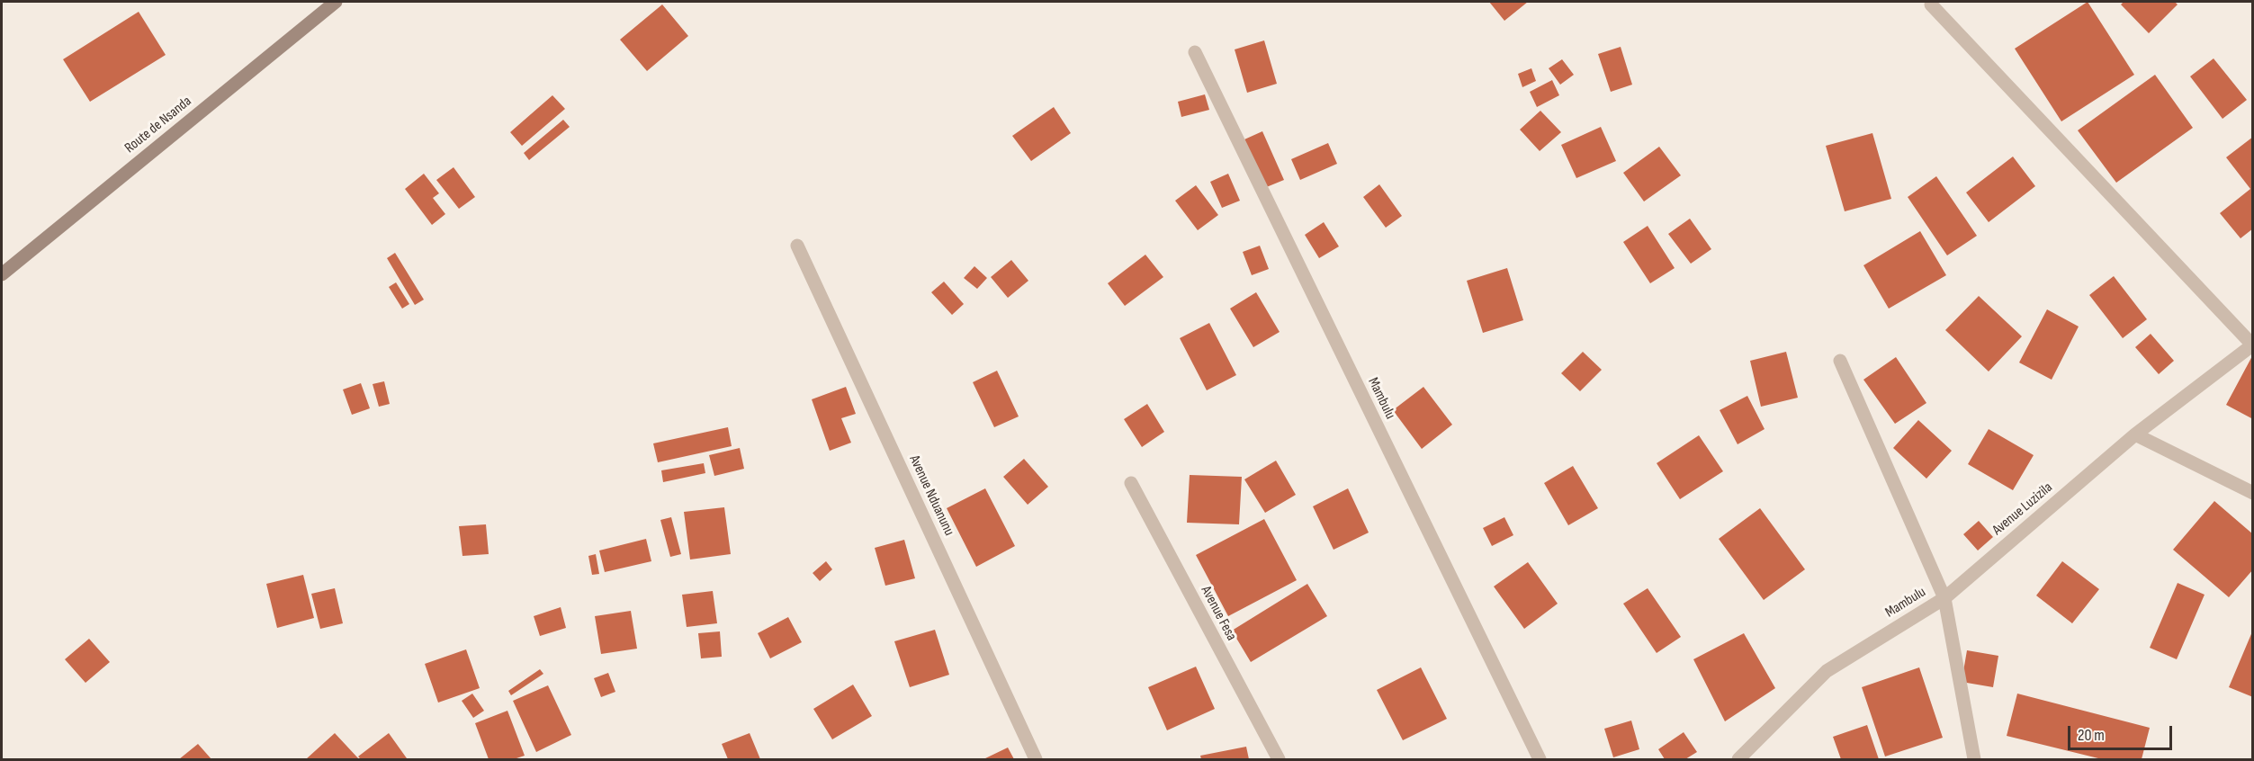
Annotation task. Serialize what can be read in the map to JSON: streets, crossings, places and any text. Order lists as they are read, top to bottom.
{
  "streets": {
    "street": [
      "Route de Nsanda",
      "Mambulu",
      "Avenue Nduanunu",
      "Avenue Luzizila",
      "Avenue Fesa"
    ]
  },
  "crossings": [
    ["Mambulu", "Avenue Luzizila"]
  ],
  "scale_bar": "20 m"
}
